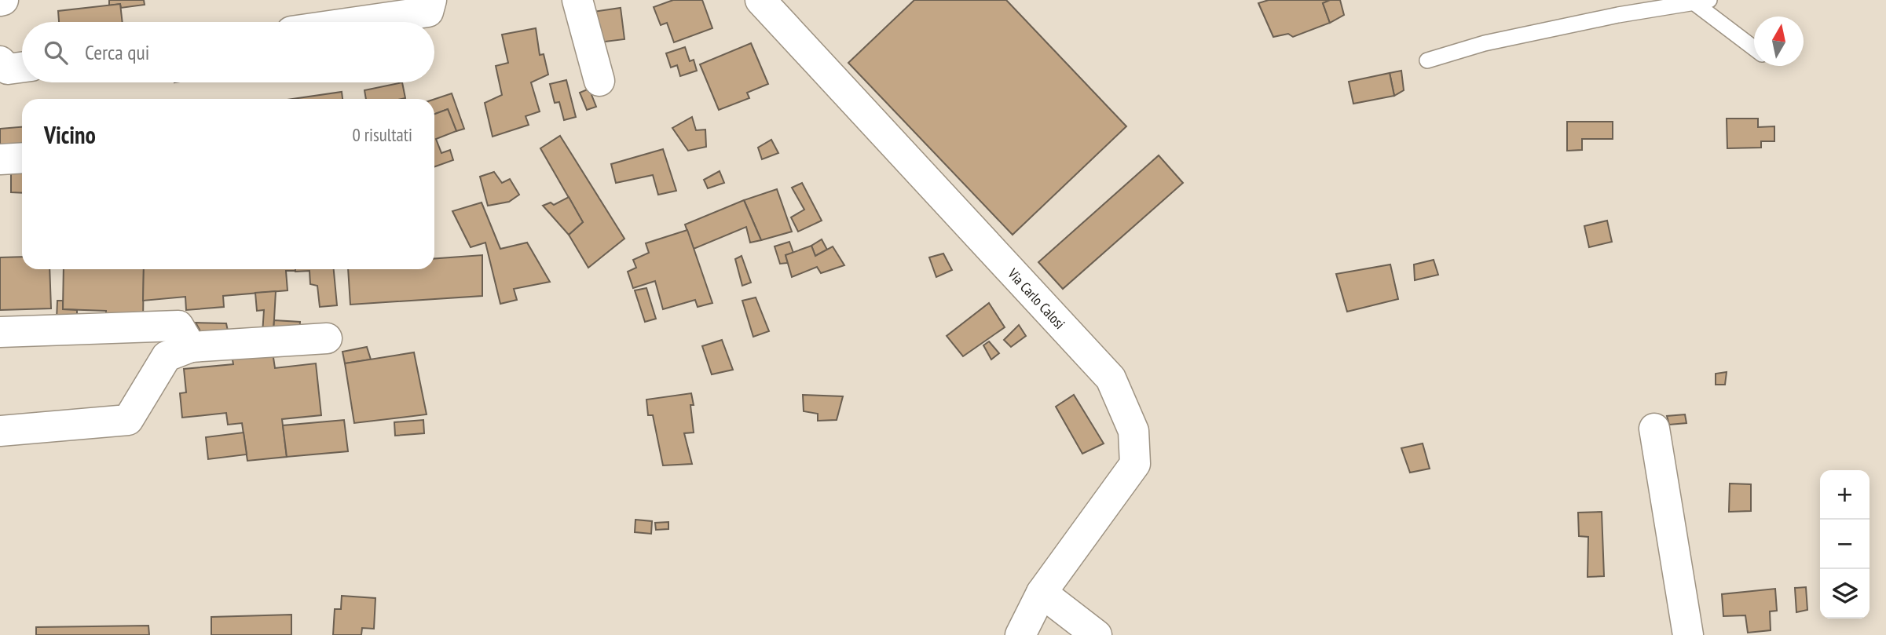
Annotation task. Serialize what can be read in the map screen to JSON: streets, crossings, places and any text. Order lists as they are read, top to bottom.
{
  "streets": {
    "street": ["Via Carlo Calosi"]
  },
  "north": "top",
  "page": {
    "search": "Cerca qui",
    "heading": ["Vicino", "0 risultati"],
    "map_buttons": ["+", "−"]
  }
}
